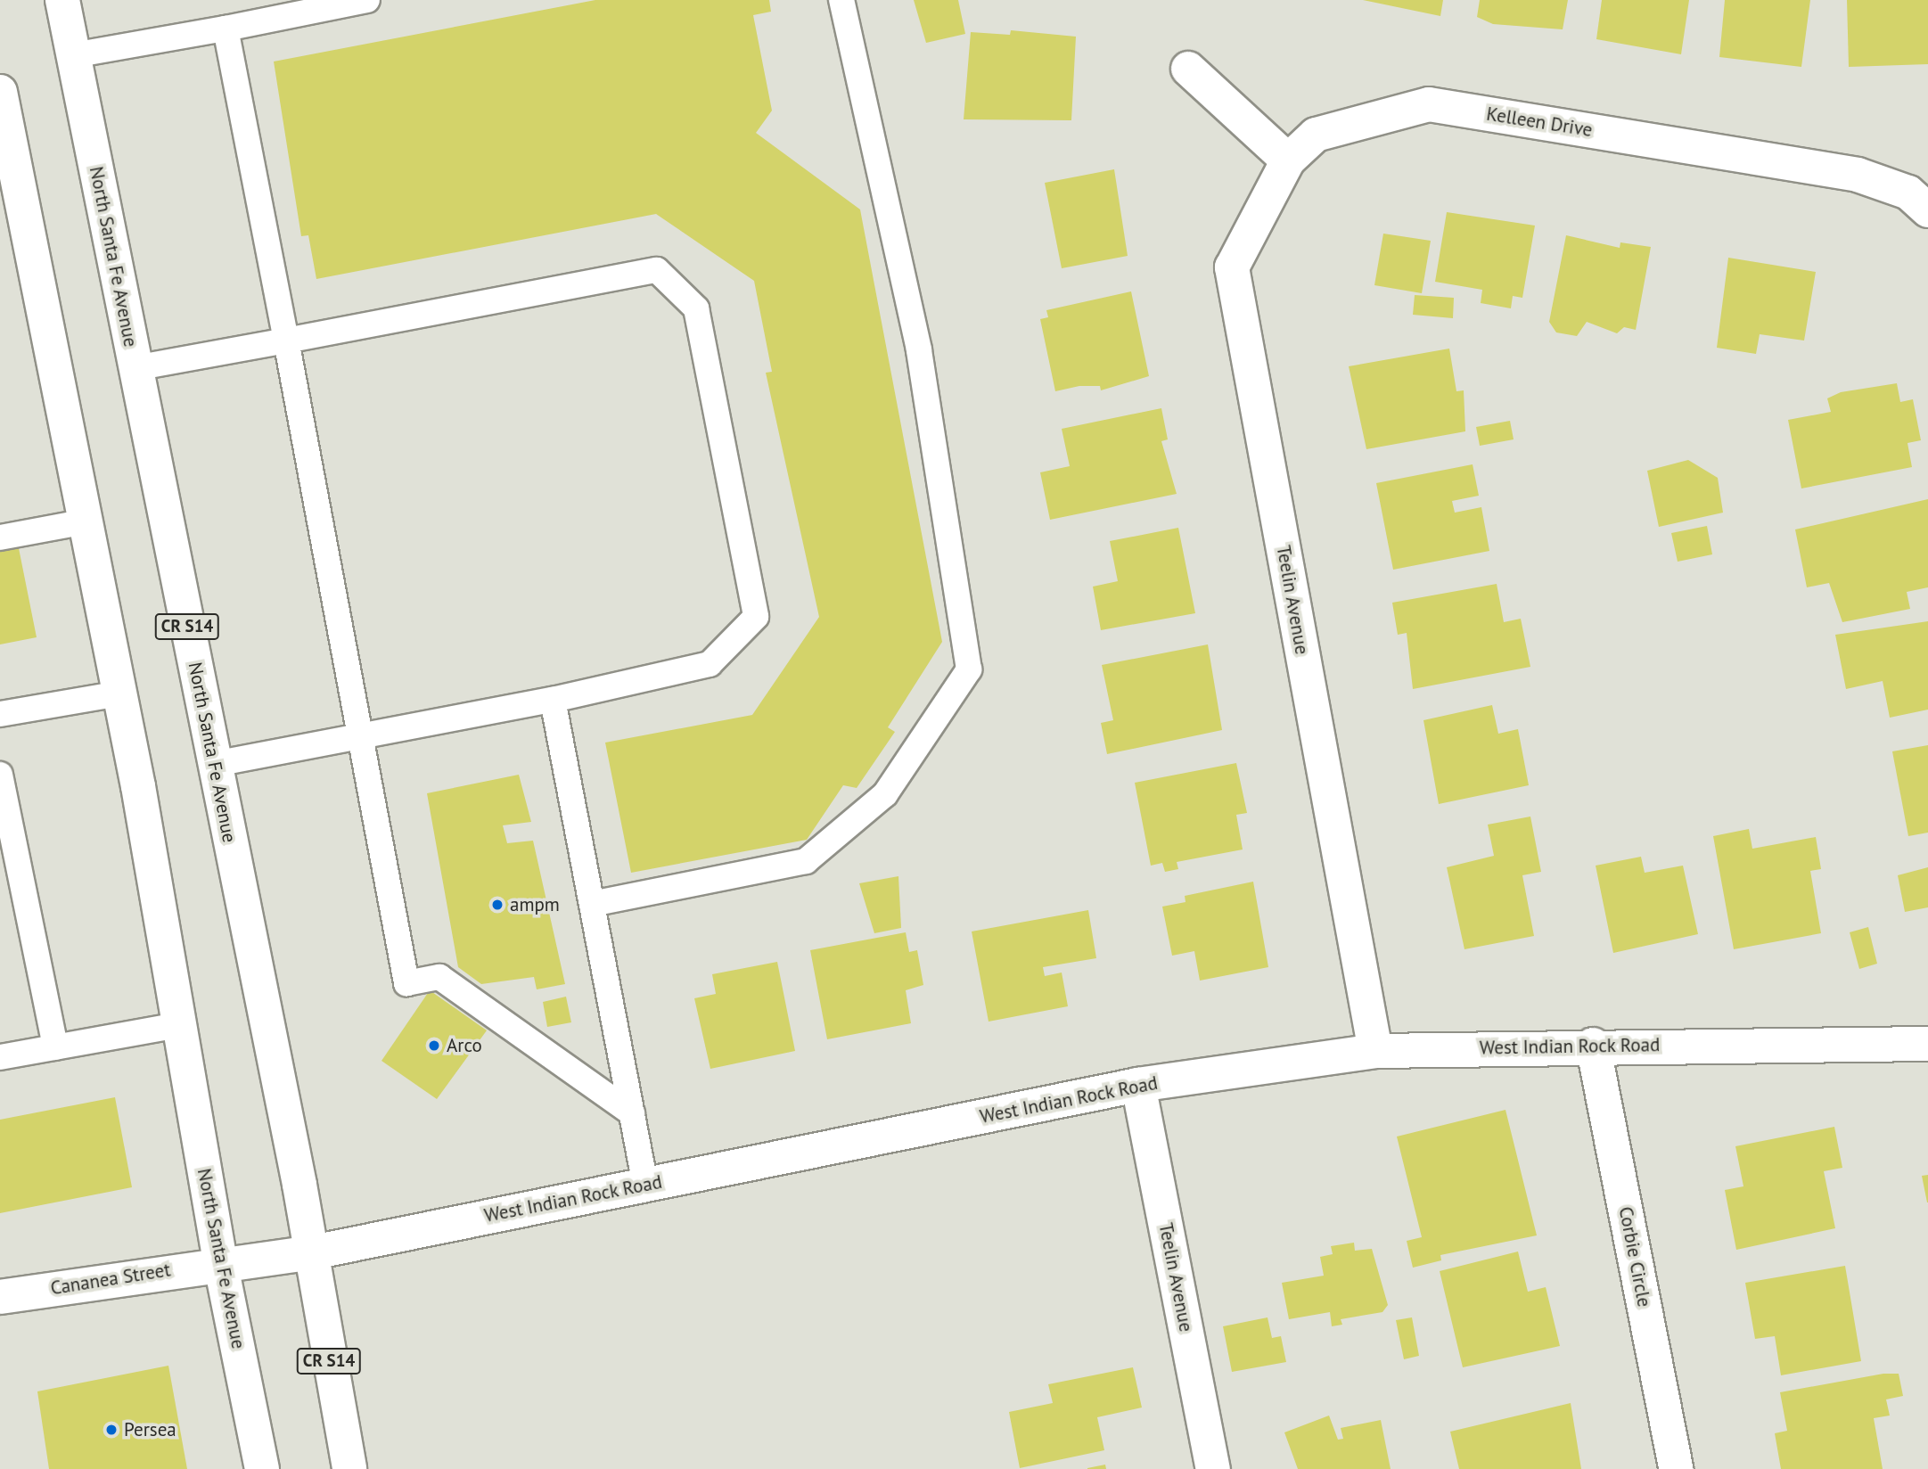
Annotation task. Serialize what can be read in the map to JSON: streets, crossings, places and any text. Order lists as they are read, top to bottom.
{
  "streets": {
    "street": [
      "Kelleen Drive",
      "North Santa Fe Avenue",
      "Teelin Avenue",
      "CR S14",
      "West Indian Rock Road",
      "Corbie Circle",
      "Cananea Street"
    ]
  },
  "crossings": [
    ["Kelleen Drive", "Teelin Avenue"],
    ["North Santa Fe Avenue", "West Indian Rock Road"],
    ["North Santa Fe Avenue", "Cananea Street"],
    ["Teelin Avenue", "West Indian Rock Road"],
    ["West Indian Rock Road", "Corbie Circle"],
    ["West Indian Rock Road", "Cananea Street"]
  ],
  "places": ["ampm", "Arco", "Persea"]
}
